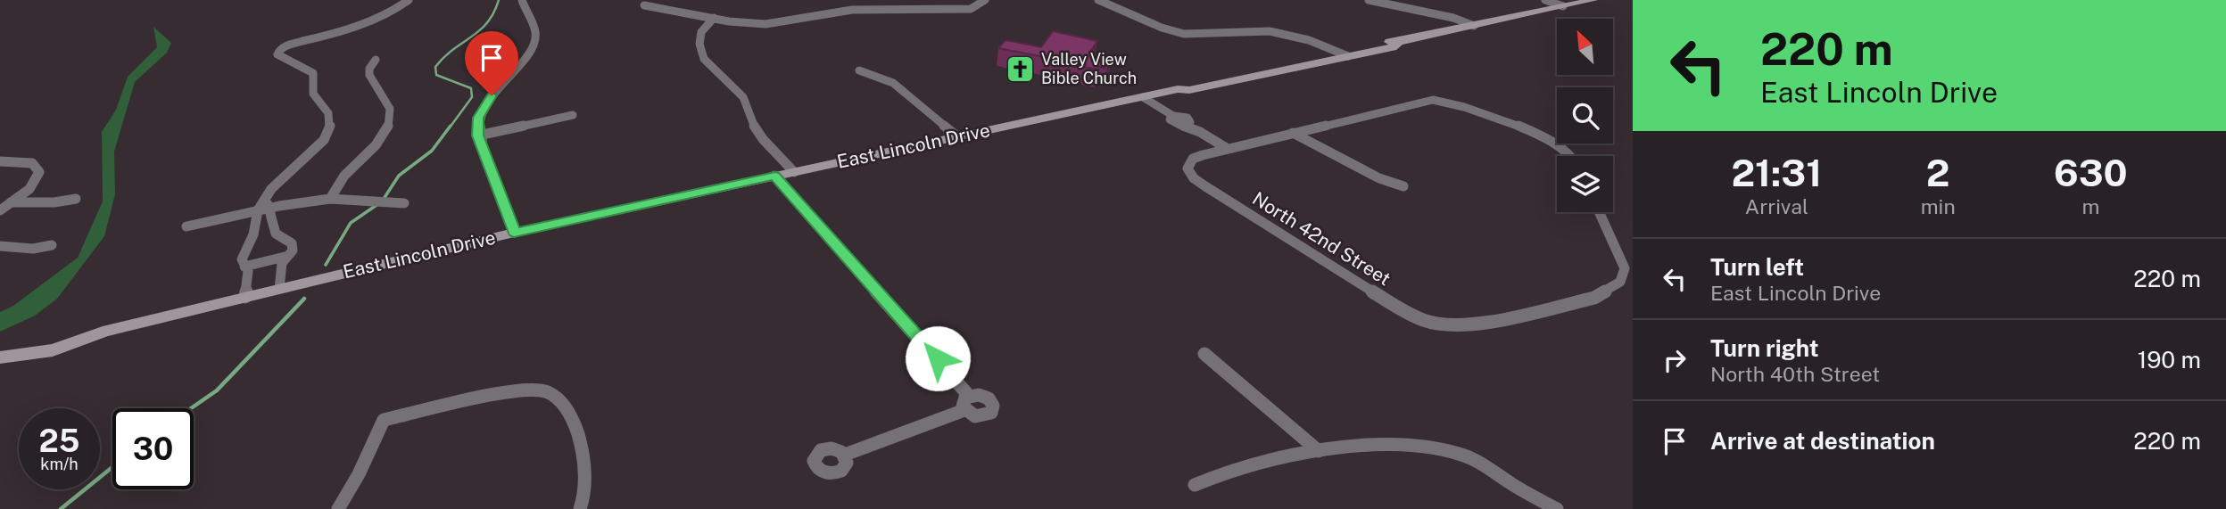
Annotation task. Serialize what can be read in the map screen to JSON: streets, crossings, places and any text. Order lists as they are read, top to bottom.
{
  "streets": {
    "main road": ["East Lincoln Drive"],
    "street": ["North 42nd Street"]
  },
  "places": {
    "church": ["Valley View Bible Church"]
  },
  "north": "top left",
  "page": {
    "turn": ["220 m", "East Lincoln Drive"],
    "eta": [
      "21:31",
      "Arrival",
      "2",
      "min",
      "630",
      "m"
    ],
    "list": [
      {
        "name": "Turn left",
        "note": "East Lincoln Drive",
        "value": "220 m"
      },
      {
        "name": "Turn right",
        "note": "North 40th Street",
        "value": "190 m"
      },
      {
        "name": "Arrive at destination",
        "value": "220 m"
      }
    ],
    "speed": "25 km/h",
    "limit": "30"
  }
}
